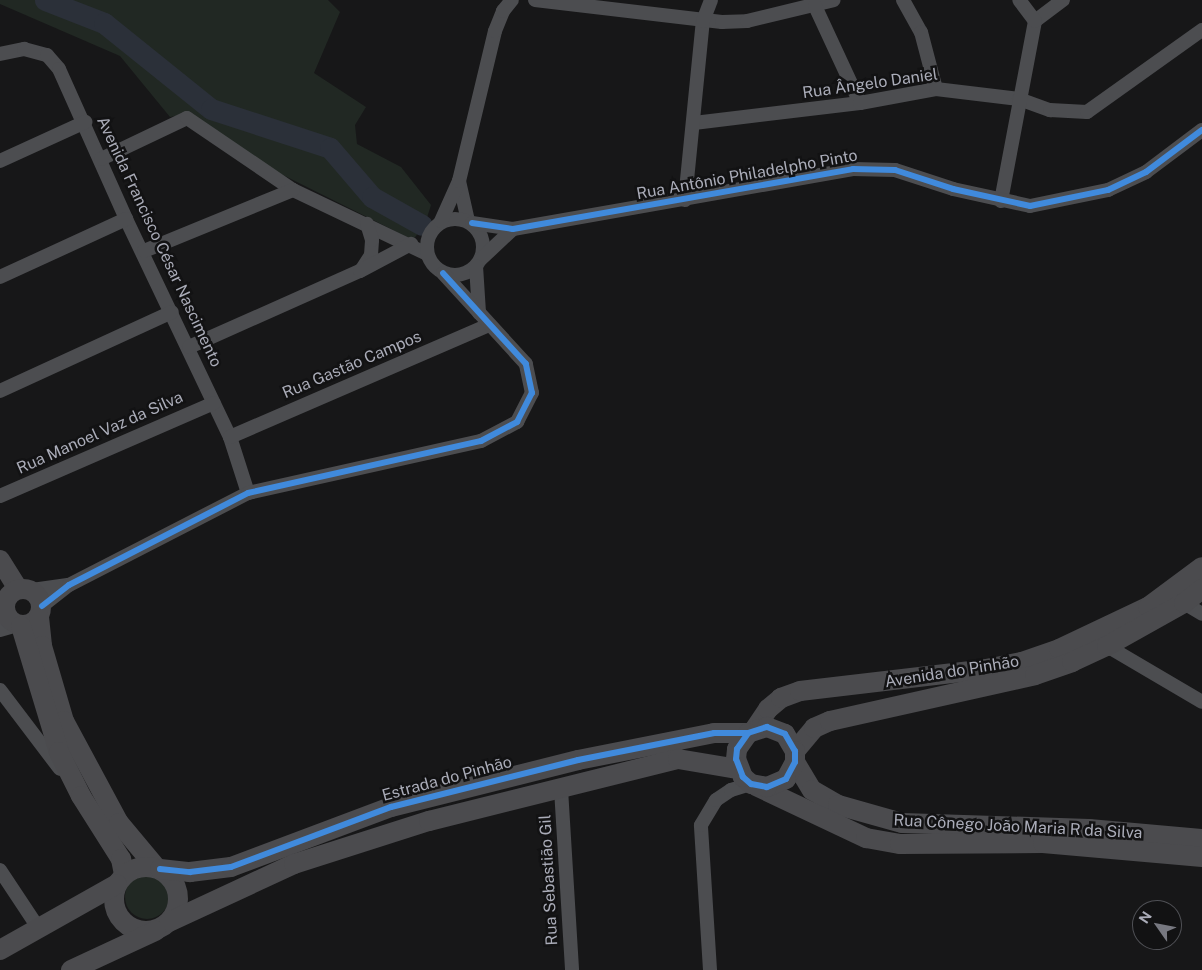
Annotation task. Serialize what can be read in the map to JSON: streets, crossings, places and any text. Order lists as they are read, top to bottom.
{
  "streets": {
    "street": [
      "Rua Ângelo Daniel",
      "Rua Antônio Philadelpho Pinto",
      "Avenida Francisco César Nascimento",
      "Rua Gastão Campos",
      "Rua Manoel Vaz da Silva",
      "Avenida do Pinhão",
      "Estrada do Pinhão",
      "Rua Cônego João Maria R da Silva",
      "Rua Sebastião Gil"
    ]
  },
  "crossings": [
    ["Avenida Francisco César Nascimento", "Rua Gastão Campos"],
    ["Avenida Francisco César Nascimento", "Rua Manoel Vaz da Silva"],
    ["Avenida do Pinhão", "Estrada do Pinhão"],
    ["Avenida do Pinhão", "Rua Cônego João Maria R da Silva"],
    ["Estrada do Pinhão", "Rua Cônego João Maria R da Silva"]
  ],
  "north": "top left"
}
